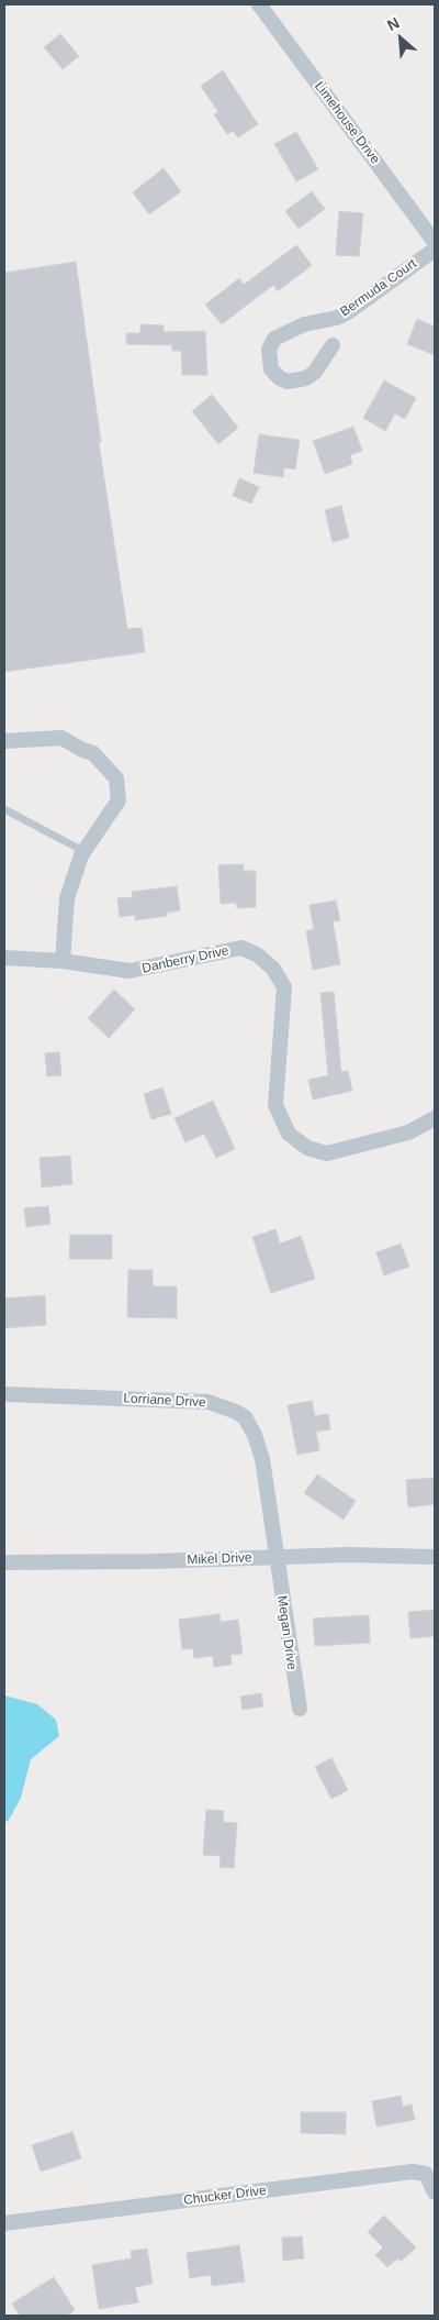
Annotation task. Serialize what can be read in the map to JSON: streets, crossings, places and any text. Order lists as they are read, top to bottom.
{
  "streets": {
    "street": [
      "Limehouse Drive",
      "Bermuda Court",
      "Danberry Drive",
      "Lorriane Drive",
      "Mikel Drive",
      "Megan Drive",
      "Chucker Drive"
    ]
  },
  "crossings": [
    ["Lorriane Drive", "Mikel Drive"],
    ["Lorriane Drive", "Megan Drive"],
    ["Mikel Drive", "Megan Drive"]
  ],
  "north": "top left"
}
